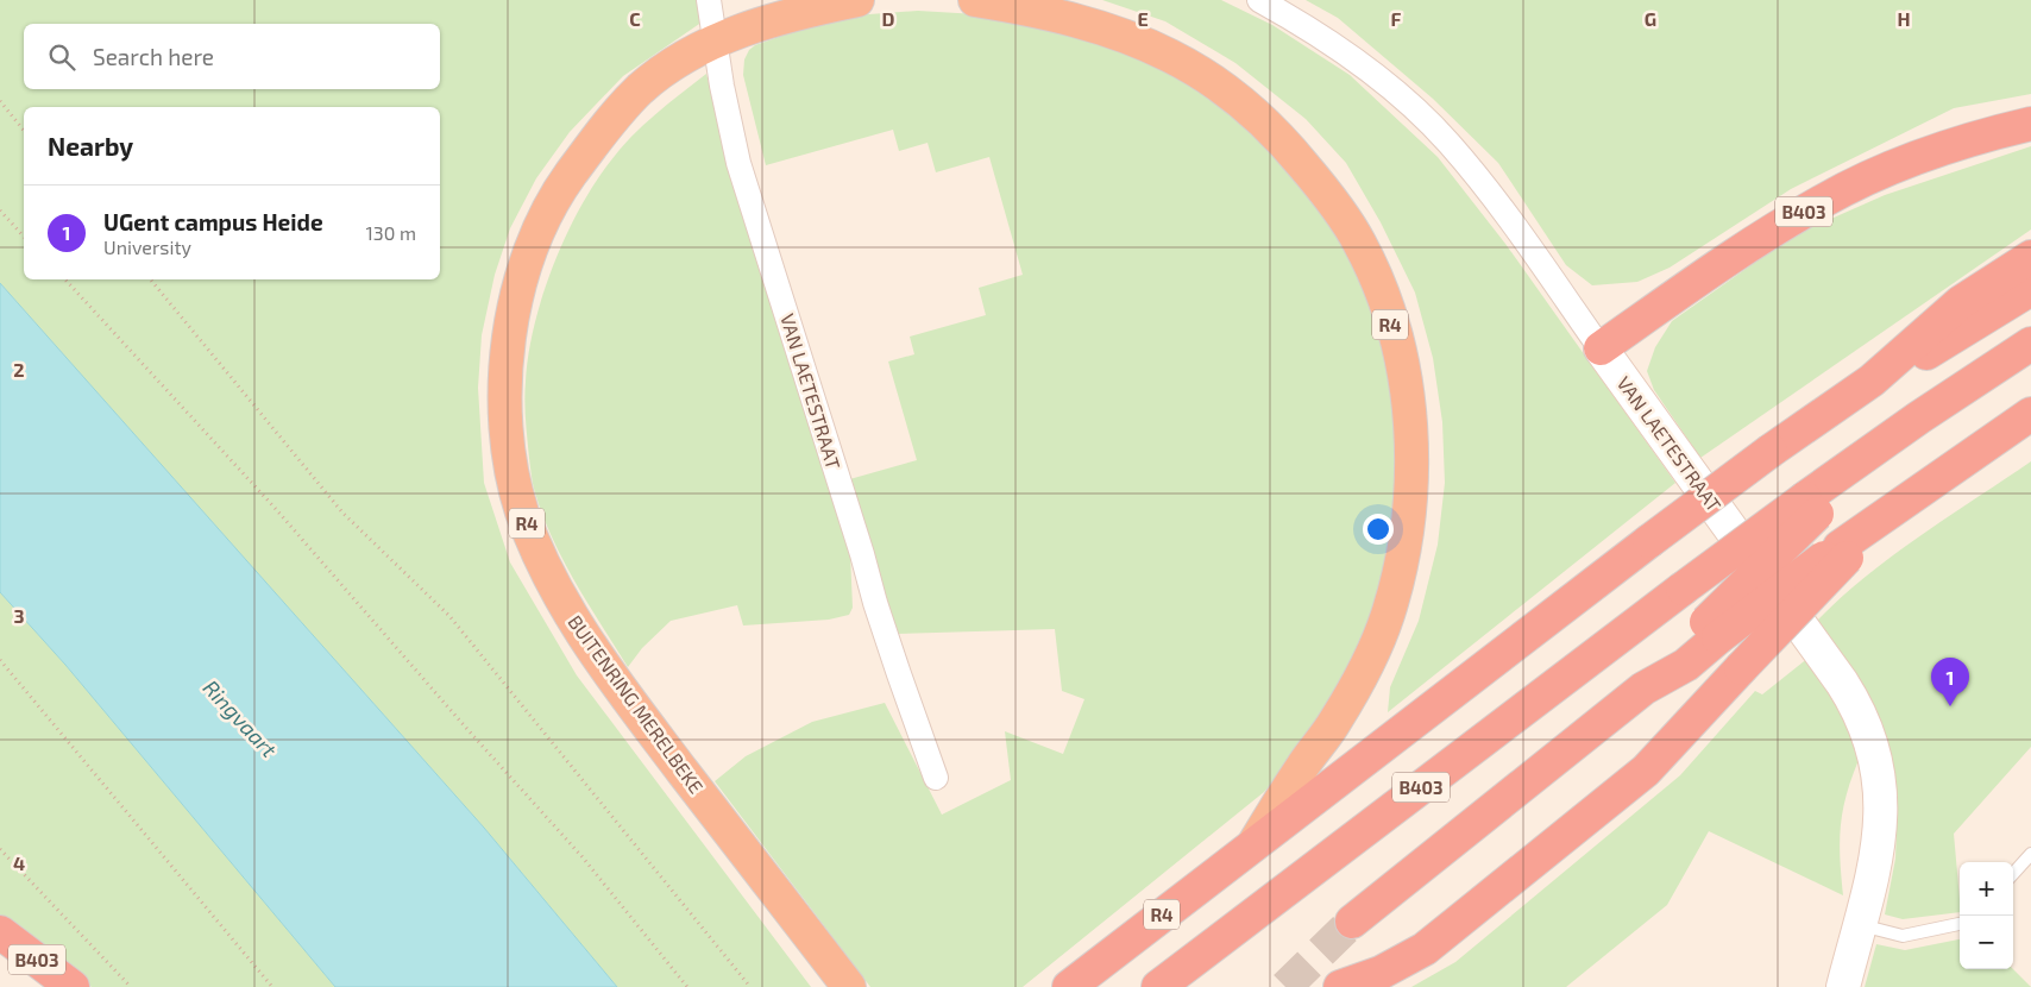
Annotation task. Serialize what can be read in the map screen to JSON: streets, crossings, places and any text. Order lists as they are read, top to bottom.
{
  "streets": {
    "highway": ["B403", "R4", "BUITENRING MERELBEKE"],
    "main road": ["VAN LAETESTRAAT"]
  },
  "crossings": [
    ["B403", "R4"],
    ["B403", "VAN LAETESTRAAT"],
    ["VAN LAETESTRAAT", "BUITENRING MERELBEKE"]
  ],
  "water": ["Ringvaart"],
  "page": {
    "search": "Search here",
    "heading": "Nearby",
    "list": [
      {
        "mark": "1",
        "name": "UGent campus Heide",
        "note": "University",
        "value": "130 m"
      }
    ],
    "pins": "1",
    "map_buttons": ["+", "−"]
  },
  "grid": {
    "columns": [
      "C",
      "D",
      "E",
      "F",
      "G",
      "H"
    ],
    "rows": ["2", "3", "4"]
  }
}
